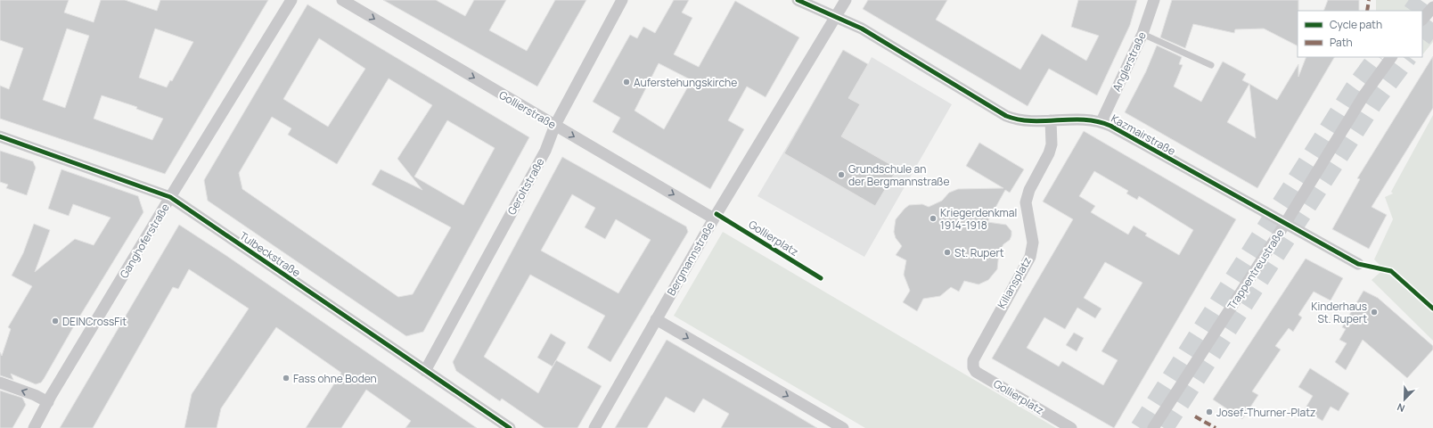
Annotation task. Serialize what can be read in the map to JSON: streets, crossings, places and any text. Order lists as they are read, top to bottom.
{
  "streets": {
    "street": [
      "Anglerstraße",
      "Gollierstraße",
      "Kazmairstraße",
      "Geroltstraße",
      "Gollierplatz",
      "Ganghoferstraße",
      "Tulbeckstraße",
      "Bergmannstraße",
      "Trappentreustraße",
      "Kiliansplatz"
    ]
  },
  "crossings": [
    ["Anglerstraße", "Kazmairstraße"],
    ["Gollierstraße", "Geroltstraße"],
    ["Gollierstraße", "Gollierplatz"],
    ["Gollierstraße", "Bergmannstraße"],
    ["Kazmairstraße", "Bergmannstraße"],
    ["Kazmairstraße", "Trappentreustraße"],
    ["Kazmairstraße", "Kiliansplatz"],
    ["Geroltstraße", "Tulbeckstraße"],
    ["Gollierplatz", "Bergmannstraße"],
    ["Gollierplatz", "Kiliansplatz"],
    ["Ganghoferstraße", "Tulbeckstraße"]
  ],
  "one_way": ["Gollierstraße"],
  "places": [
    "Auferstehungskirche",
    "Grundschule an der Bergmannstraße",
    "Kriegerdenkmal 1914-1918",
    "St. Rupert",
    "Kinderhaus St. Rupert",
    "DEINCrossFit",
    "Fass ohne Boden",
    "Josef-Thurner-Platz"
  ],
  "legend": ["Cycle path", "Path"],
  "north": "bottom left"
}
